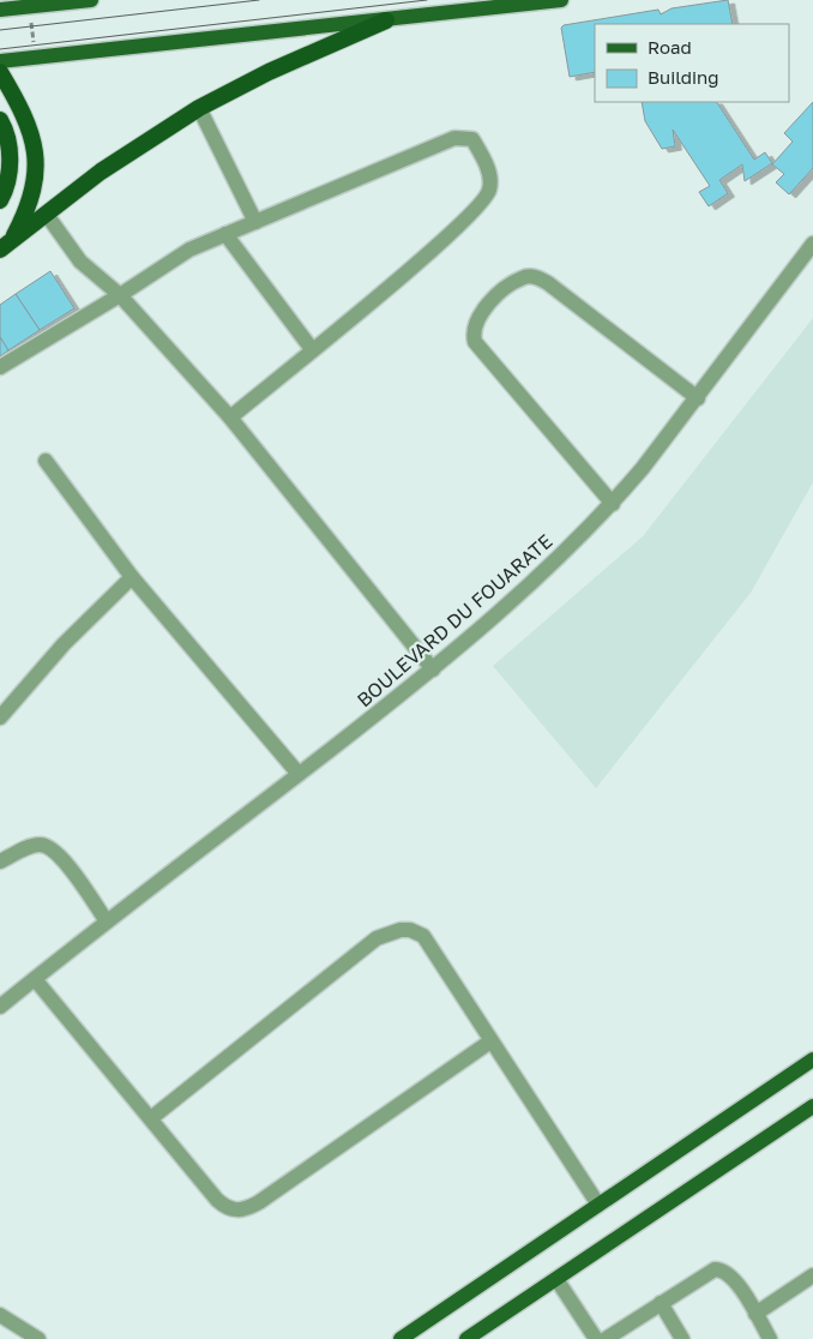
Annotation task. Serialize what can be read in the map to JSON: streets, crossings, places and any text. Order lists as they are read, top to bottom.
{
  "streets": {
    "street": ["BOULEVARD DU FOUARATE"]
  },
  "legend": ["Road", "Building"]
}
